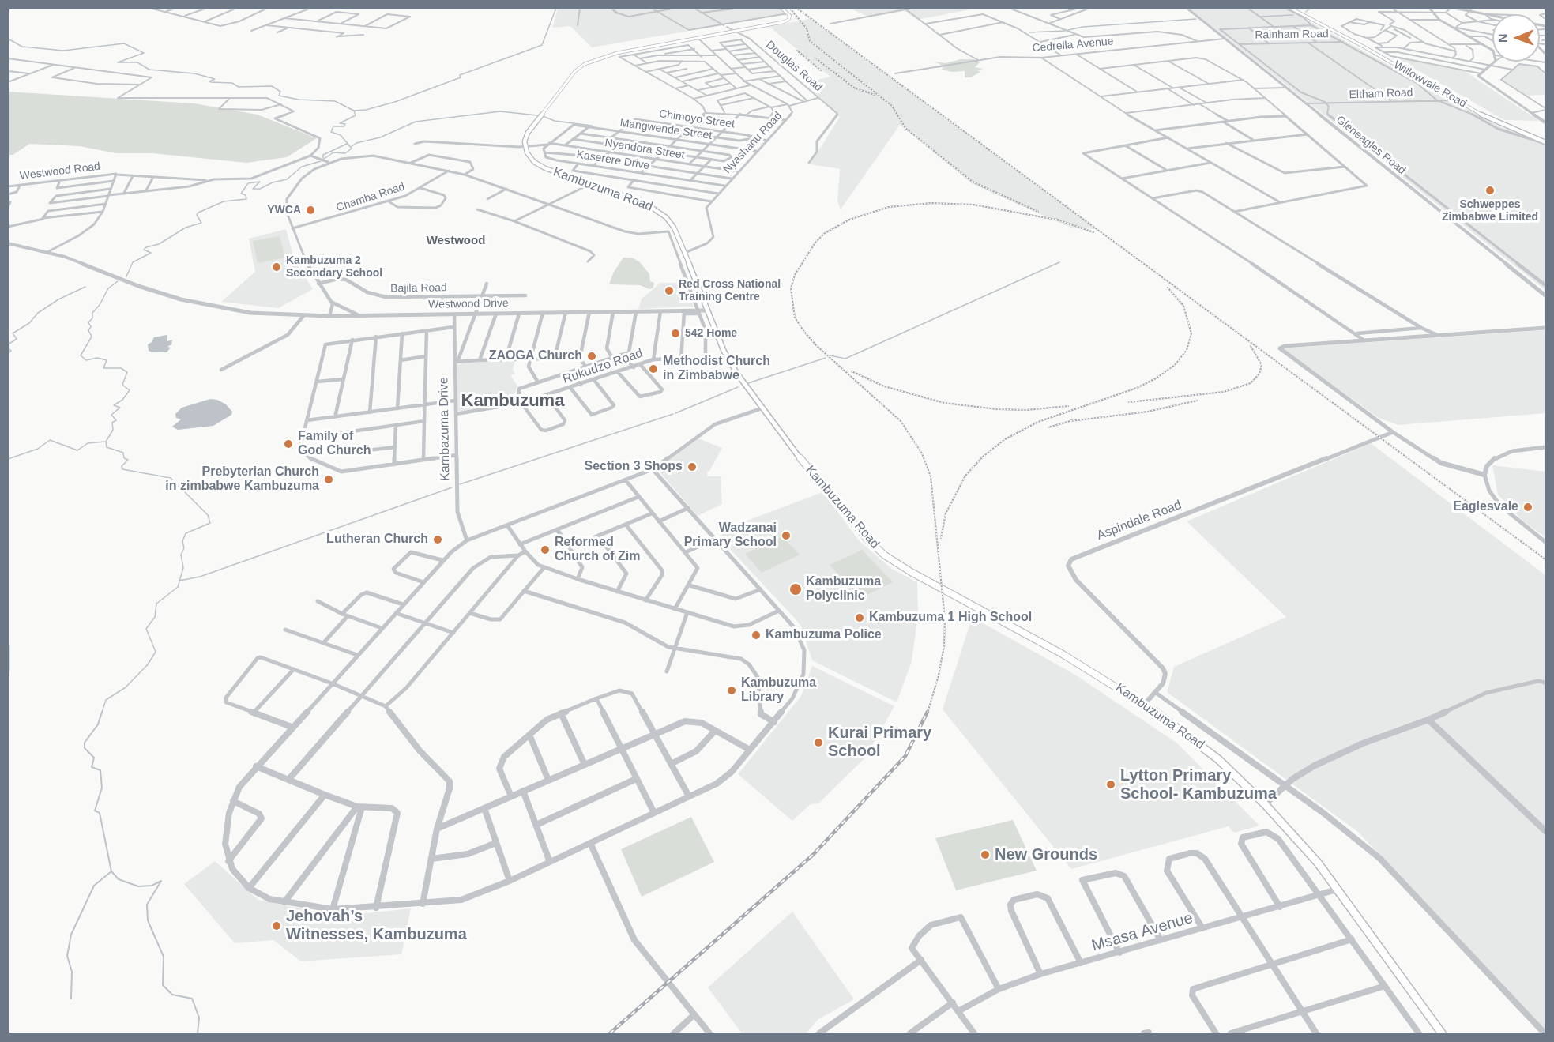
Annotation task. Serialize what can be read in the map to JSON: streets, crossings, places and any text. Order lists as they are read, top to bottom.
{
  "streets": {
    "main road": ["Willowvale Road", "Kambuzuma Road"],
    "street": [
      "Rainham Road",
      "Cedrella Avenue",
      "Douglas Road",
      "Eltham Road",
      "Chimoyo Street",
      "Mangwende Street",
      "Nyashanu Road",
      "Gleneagles Road",
      "Nyandora Street",
      "Kaserere Drive",
      "Westwood Road",
      "Chamba Road",
      "Bajila Road",
      "Westwood Drive",
      "Rukudzo Road",
      "Kambazuma Drive",
      "Aspindale Road",
      "Msasa Avenue"
    ]
  },
  "crossings": [
    ["Cedrella Avenue", "Gleneagles Road"],
    ["Willowvale Road", "Eltham Road"],
    ["Eltham Road", "Gleneagles Road"],
    ["Mangwende Street", "Nyashanu Road"],
    ["Nyashanu Road", "Nyandora Street"],
    ["Nyashanu Road", "Kaserere Drive"],
    ["Nyandora Street", "Kambuzuma Road"],
    ["Westwood Road", "Westwood Drive"],
    ["Kambuzuma Road", "Westwood Drive"],
    ["Kambuzuma Road", "Aspindale Road"],
    ["Kambuzuma Road", "Msasa Avenue"],
    ["Westwood Drive", "Rukudzo Road"],
    ["Westwood Drive", "Kambazuma Drive"],
    ["Rukudzo Road", "Kambazuma Drive"]
  ],
  "districts": ["Westwood", "Kambuzuma"],
  "places": [
    "Schweppes Zimbabwe Limited",
    "YWCA",
    "Kambuzuma 2 Secondary School",
    "Red Cross National Training Centre",
    "542 Home",
    "ZAOGA Church",
    "Methodist Church in Zimbabwe",
    "Family of God Church",
    "Section 3 Shops",
    "Prebyterian Church in zimbabwe Kambuzuma",
    "Eaglesvale",
    "Wadzanai Primary School",
    "Lutheran Church",
    "Reformed Church of Zim",
    "Kambuzuma Polyclinic",
    "Kambuzuma 1 High School",
    "Kambuzuma Police",
    "Kambuzuma Library",
    "Kurai Primary School",
    "Lytton Primary School- Kambuzuma",
    "New Grounds",
    "Jehovah’s Witnesses, Kambuzuma"
  ],
  "north": "left"
}
